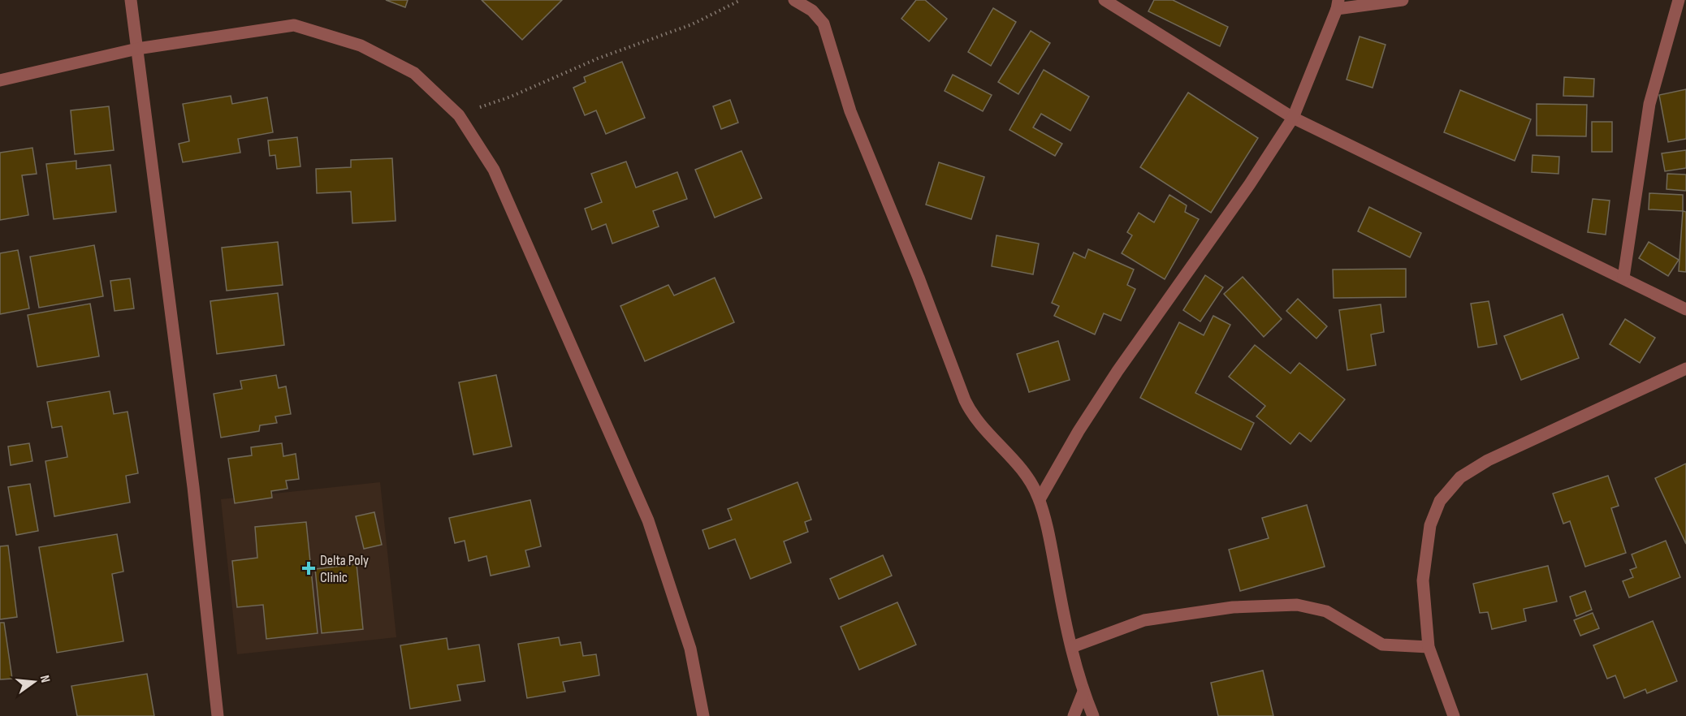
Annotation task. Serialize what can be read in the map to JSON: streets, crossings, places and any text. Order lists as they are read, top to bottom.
{
  "places": {
    "health": ["Delta Poly Clinic"]
  },
  "north": "right"
}
